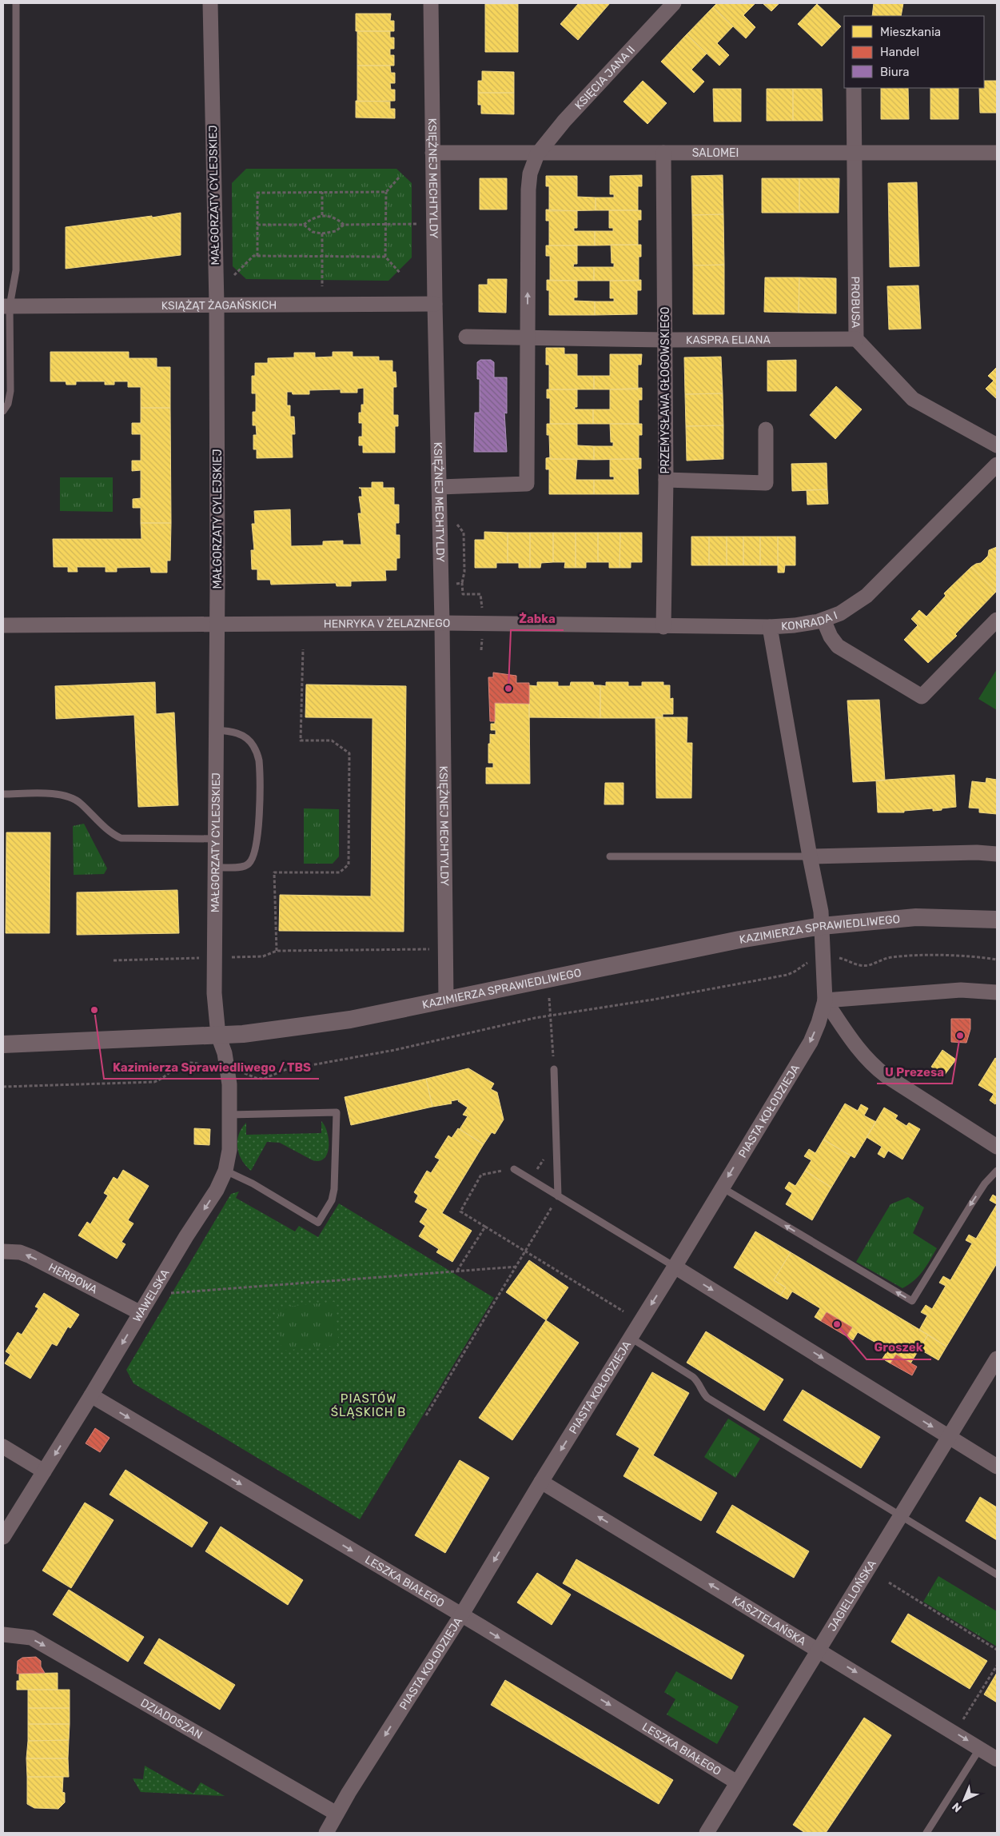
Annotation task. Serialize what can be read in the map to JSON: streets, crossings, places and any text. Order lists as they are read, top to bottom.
{
  "streets": {
    "street": [
      "KSIĘCIA JANA II",
      "SALOMEI",
      "KSIĘŻNEJ MECHTYLDY",
      "MAŁGORZATY CYLEJSKIEJ",
      "PROBUSA",
      "KSIĄŻĄT ŻAGAŃSKICH",
      "KASPRA ELIANA",
      "PRZEMYSŁAWA GŁOGOWSKIEGO",
      "KONRADA I",
      "HENRYKA V ŻELAZNEGO",
      "KAZIMIERZA SPRAWIEDLIWEGO",
      "PIASTA KOŁODZIEJA",
      "HERBOWA",
      "WAWELSKA",
      "LESZKA BIAŁEGO",
      "JAGIELLOŃSKA",
      "KASZTELAŃSKA",
      "DZIADOSZAN"
    ]
  },
  "crossings": [
    ["KSIĘCIA JANA II", "SALOMEI"],
    ["SALOMEI", "KSIĘŻNEJ MECHTYLDY"],
    ["SALOMEI", "PROBUSA"],
    ["SALOMEI", "PRZEMYSŁAWA GŁOGOWSKIEGO"],
    ["KSIĘŻNEJ MECHTYLDY", "KSIĄŻĄT ŻAGAŃSKICH"],
    ["KSIĘŻNEJ MECHTYLDY", "HENRYKA V ŻELAZNEGO"],
    ["KSIĘŻNEJ MECHTYLDY", "KAZIMIERZA SPRAWIEDLIWEGO"],
    ["MAŁGORZATY CYLEJSKIEJ", "KSIĄŻĄT ŻAGAŃSKICH"],
    ["MAŁGORZATY CYLEJSKIEJ", "HENRYKA V ŻELAZNEGO"],
    ["MAŁGORZATY CYLEJSKIEJ", "KAZIMIERZA SPRAWIEDLIWEGO"],
    ["MAŁGORZATY CYLEJSKIEJ", "WAWELSKA"],
    ["PROBUSA", "KASPRA ELIANA"],
    ["KASPRA ELIANA", "PRZEMYSŁAWA GŁOGOWSKIEGO"],
    ["PRZEMYSŁAWA GŁOGOWSKIEGO", "HENRYKA V ŻELAZNEGO"],
    ["KONRADA I", "HENRYKA V ŻELAZNEGO"],
    ["KONRADA I", "KAZIMIERZA SPRAWIEDLIWEGO"],
    ["KONRADA I", "PIASTA KOŁODZIEJA"],
    ["KAZIMIERZA SPRAWIEDLIWEGO", "PIASTA KOŁODZIEJA"],
    ["KAZIMIERZA SPRAWIEDLIWEGO", "WAWELSKA"],
    ["PIASTA KOŁODZIEJA", "LESZKA BIAŁEGO"],
    ["PIASTA KOŁODZIEJA", "KASZTELAŃSKA"],
    ["PIASTA KOŁODZIEJA", "DZIADOSZAN"],
    ["HERBOWA", "WAWELSKA"],
    ["WAWELSKA", "LESZKA BIAŁEGO"],
    ["LESZKA BIAŁEGO", "JAGIELLOŃSKA"],
    ["JAGIELLOŃSKA", "KASZTELAŃSKA"]
  ],
  "one_way": [
    "PIASTA KOŁODZIEJA",
    "HERBOWA",
    "WAWELSKA",
    "LESZKA BIAŁEGO",
    "DZIADOSZAN"
  ],
  "districts": ["PIASTÓW ŚLĄSKICH B"],
  "places": [
    "Żabka",
    "Kazimierza Sprawiedliwego / TBS",
    "U Prezesa",
    "Groszek"
  ],
  "legend": ["Mieszkania", "Handel", "Biura"],
  "north": "bottom left"
}
